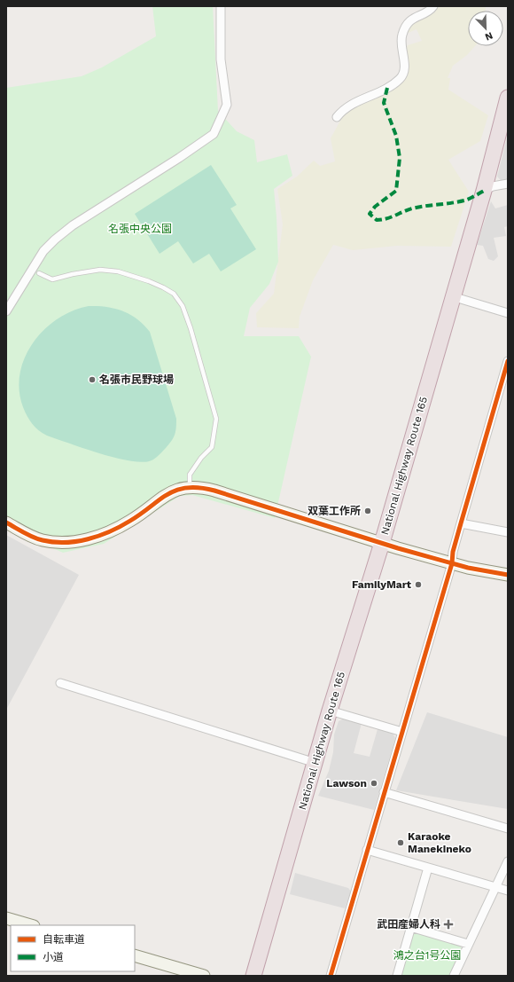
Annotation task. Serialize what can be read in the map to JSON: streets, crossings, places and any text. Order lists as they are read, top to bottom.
{
  "streets": {
    "highway": ["National Highway Route 165"]
  },
  "parks": ["名張中央公園", "鴻之台1号公園"],
  "places": {
    "other": [
      "名張市民野球場",
      "双葉工作所",
      "FamilyMart",
      "Lawson",
      "Karaoke Manekineko"
    ],
    "health": ["武田産婦人科"]
  },
  "legend": ["自転車道", "小道"],
  "north": "bottom right"
}
